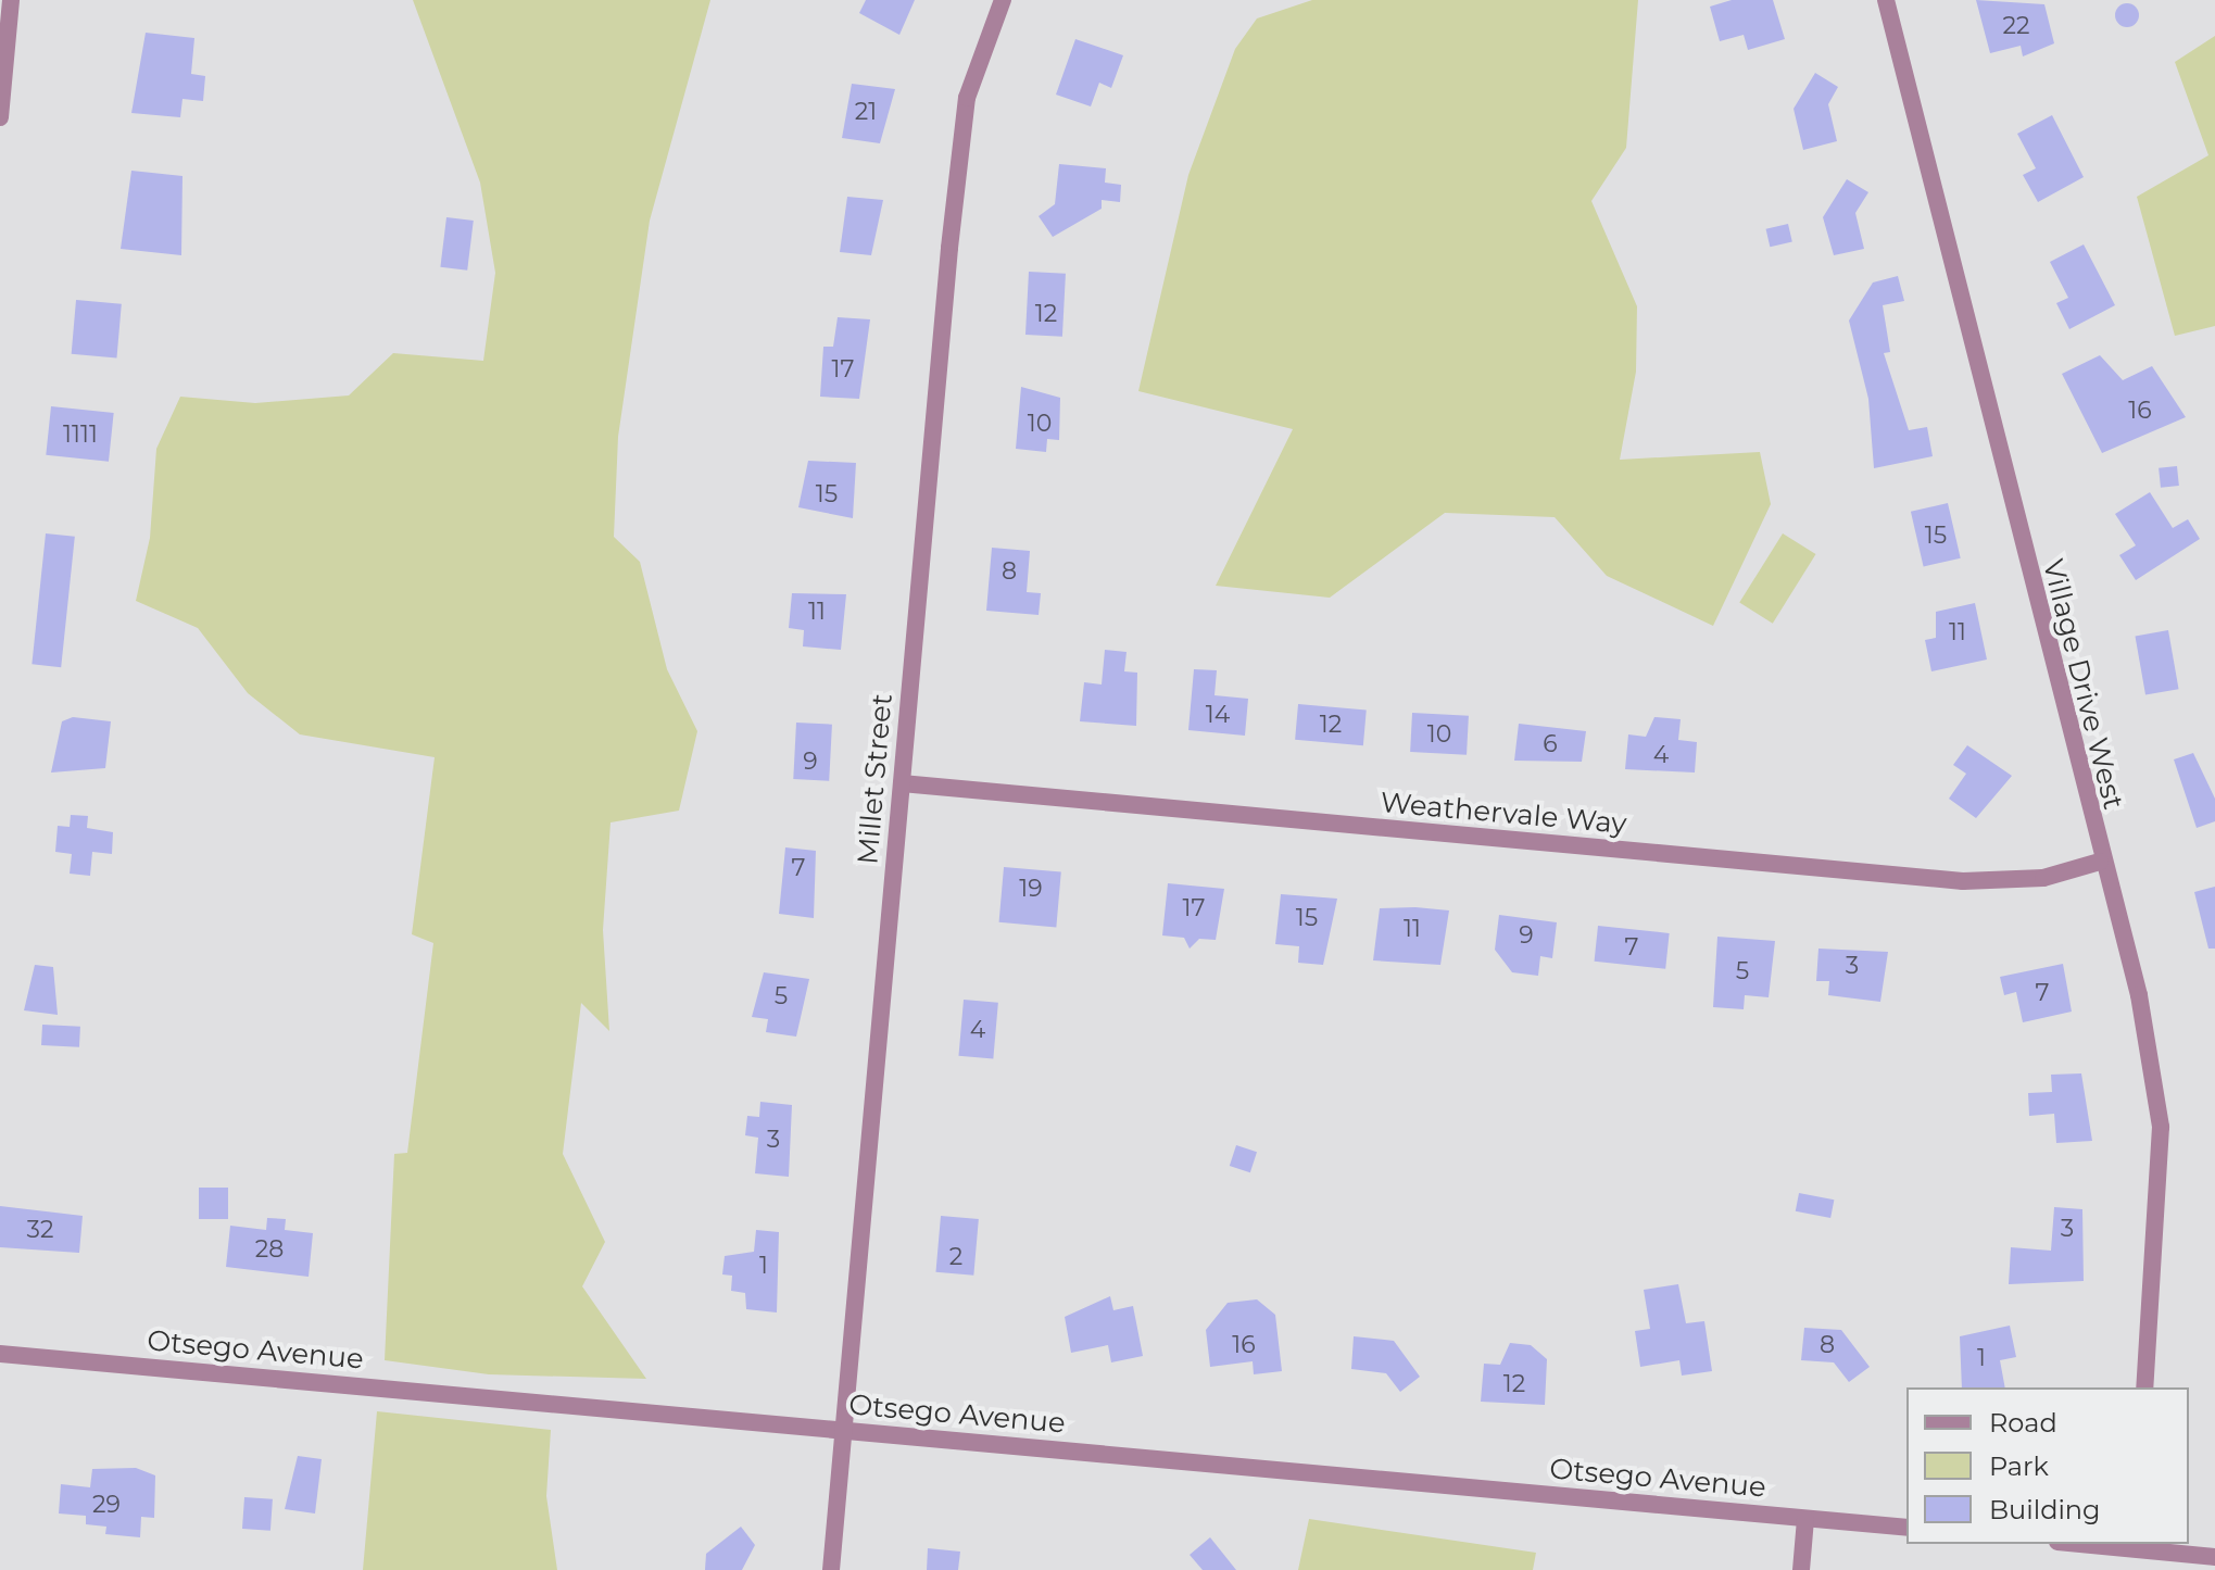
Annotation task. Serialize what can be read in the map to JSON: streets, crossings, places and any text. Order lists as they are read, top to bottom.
{
  "streets": {
    "street": [
      "Village Drive West",
      "Millet Street",
      "Weathervale Way",
      "Otsego Avenue"
    ]
  },
  "crossings": [
    ["Village Drive West", "Weathervale Way"],
    ["Millet Street", "Weathervale Way"],
    ["Millet Street", "Otsego Avenue"]
  ],
  "house_numbers": [
    "22",
    "21",
    "12",
    "17",
    "16",
    "10",
    "1111",
    "15",
    "15",
    "8",
    "11",
    "11",
    "14",
    "12",
    "10",
    "6",
    "4",
    "9",
    "7",
    "19",
    "17",
    "15",
    "11",
    "9",
    "7",
    "3",
    "5",
    "7",
    "5",
    "4",
    "3",
    "3",
    "32",
    "28",
    "2",
    "1",
    "16",
    "8",
    "1",
    "12",
    "29"
  ],
  "legend": ["Road", "Park", "Building"]
}
